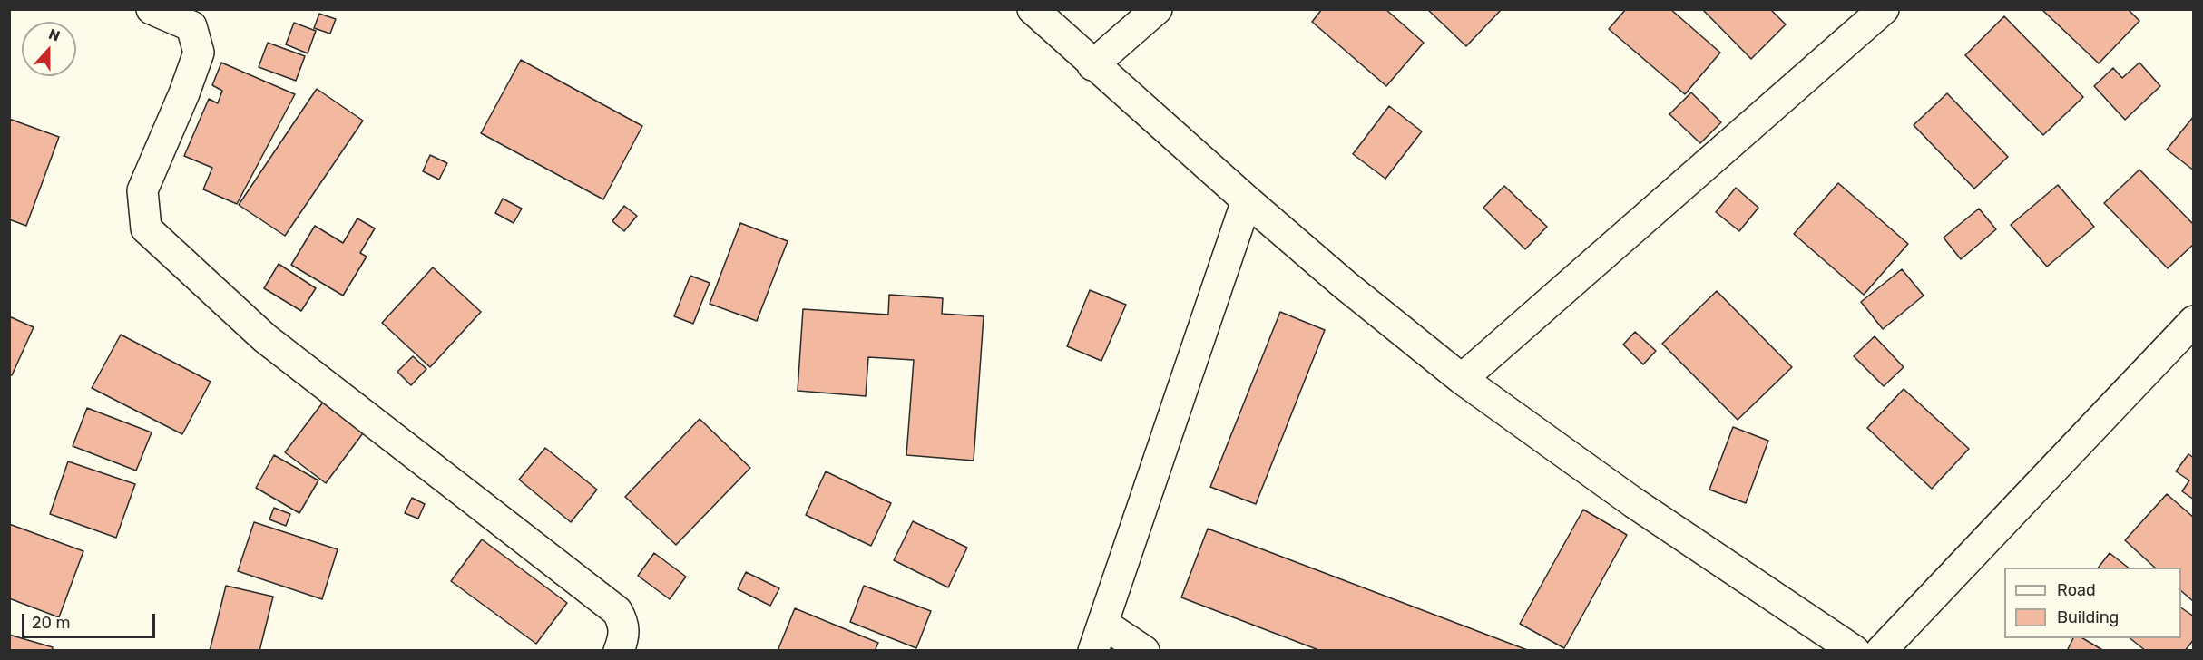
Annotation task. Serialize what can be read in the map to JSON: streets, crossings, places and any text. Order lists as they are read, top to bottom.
{
  "legend": ["Road", "Building"],
  "scale_bar": "20 m",
  "north": "top"
}
